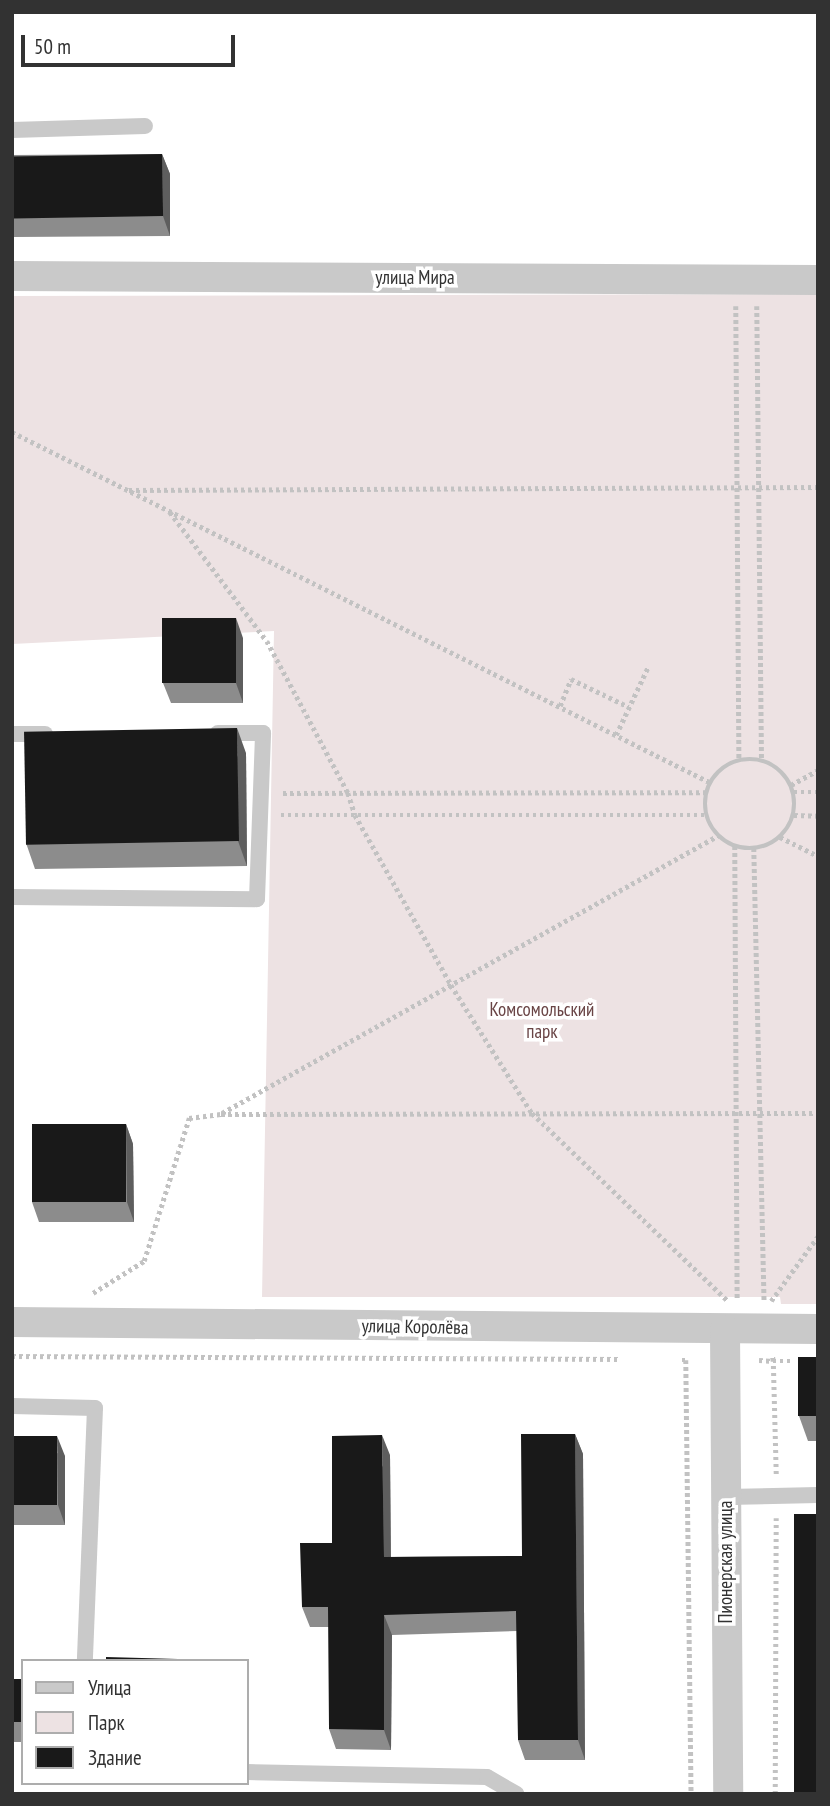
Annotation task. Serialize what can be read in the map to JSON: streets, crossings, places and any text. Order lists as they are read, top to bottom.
{
  "streets": {
    "street": ["улица Мира", "улица Королёва", "Пионерская улица"]
  },
  "crossings": [
    ["улица Королёва", "Пионерская улица"]
  ],
  "parks": ["Комсомольский парк"],
  "legend": ["Улица", "Парк", "Здание"],
  "scale_bar": "50 m"
}
